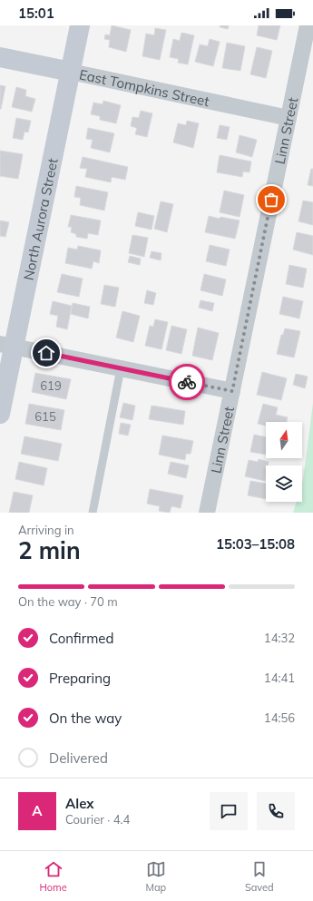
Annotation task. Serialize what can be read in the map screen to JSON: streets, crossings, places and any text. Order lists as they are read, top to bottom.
{
  "streets": {
    "street": ["East Tompkins Street", "Linn Street", "North Aurora Street"]
  },
  "crossings": [
    ["East Tompkins Street", "Linn Street"],
    ["East Tompkins Street", "North Aurora Street"]
  ],
  "house_numbers": ["619", "615"],
  "north": "top",
  "page": {
    "status": "15:01",
    "heading": ["2 min", "Arriving in", "15:03–15:08"],
    "panel": ["Alex", "Courier · 4.4"],
    "bar": "On the way · 70 m",
    "list": [
      ["Confirmed", "14:32"],
      ["Preparing", "14:41"],
      ["On the way", "14:56"],
      "Delivered"
    ],
    "round": "A",
    "tabs": ["Home", "Map", "Saved"]
  }
}
